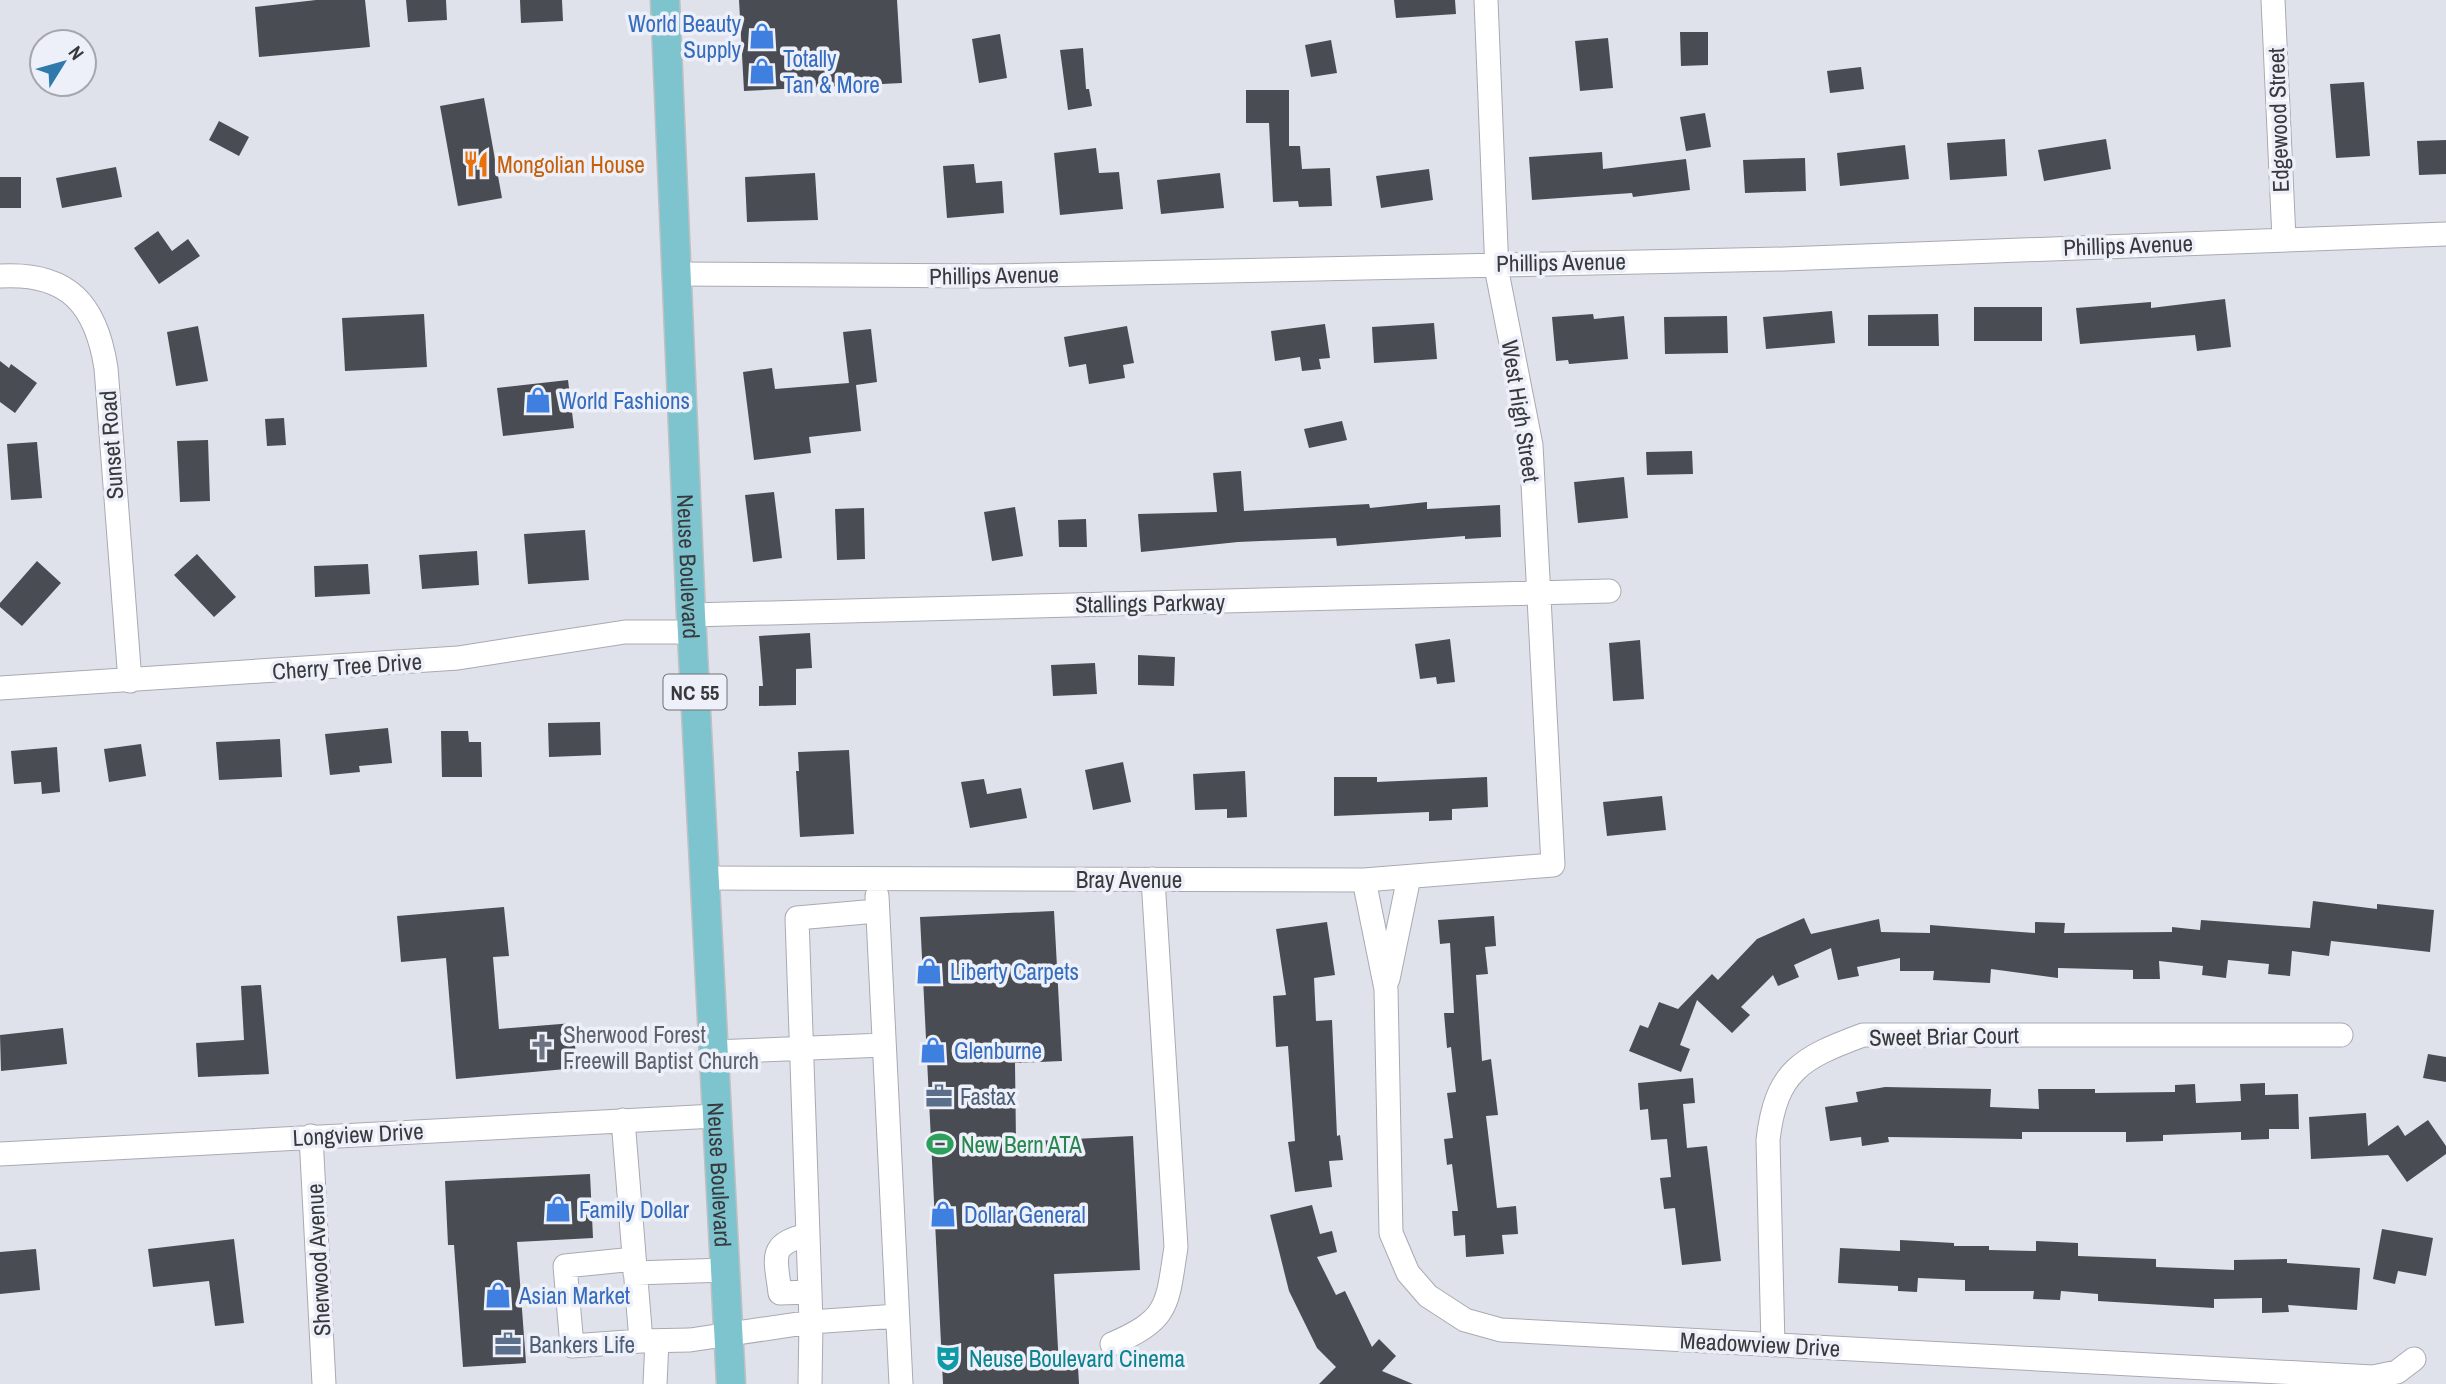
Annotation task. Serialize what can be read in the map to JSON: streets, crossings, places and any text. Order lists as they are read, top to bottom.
{
  "streets": {
    "main road": ["Neuse Boulevard", "NC 55"],
    "street": [
      "Edgewood Street",
      "Phillips Avenue",
      "West High Street",
      "Sunset Road",
      "Stallings Parkway",
      "Cherry Tree Drive",
      "Bray Avenue",
      "Sweet Briar Court",
      "Longview Drive",
      "Sherwood Avenue",
      "Meadowview Drive"
    ]
  },
  "crossings": [
    ["Edgewood Street", "Phillips Avenue"],
    ["Phillips Avenue", "West High Street"],
    ["Phillips Avenue", "Neuse Boulevard"],
    ["West High Street", "Stallings Parkway"],
    ["West High Street", "Bray Avenue"],
    ["Sunset Road", "Cherry Tree Drive"],
    ["Neuse Boulevard", "Stallings Parkway"],
    ["Neuse Boulevard", "Cherry Tree Drive"],
    ["Neuse Boulevard", "Bray Avenue"],
    ["Neuse Boulevard", "Longview Drive"],
    ["Stallings Parkway", "Cherry Tree Drive"],
    ["Bray Avenue", "Meadowview Drive"],
    ["Sweet Briar Court", "Meadowview Drive"],
    ["Longview Drive", "Sherwood Avenue"]
  ],
  "places": {
    "shop": [
      "World Beauty Supply",
      "Totally Tan & More",
      "World Fashions",
      "Liberty Carpets",
      "Glenburne",
      "Family Dollar",
      "Dollar General",
      "Asian Market"
    ],
    "restaurant": ["Mongolian House"],
    "church": ["Sherwood Forest Freewill Baptist Church"],
    "office": ["Fastax", "Bankers Life"],
    "sports": ["New Bern ATA"],
    "theatre": ["Neuse Boulevard Cinema"]
  },
  "north": "top right"
}
